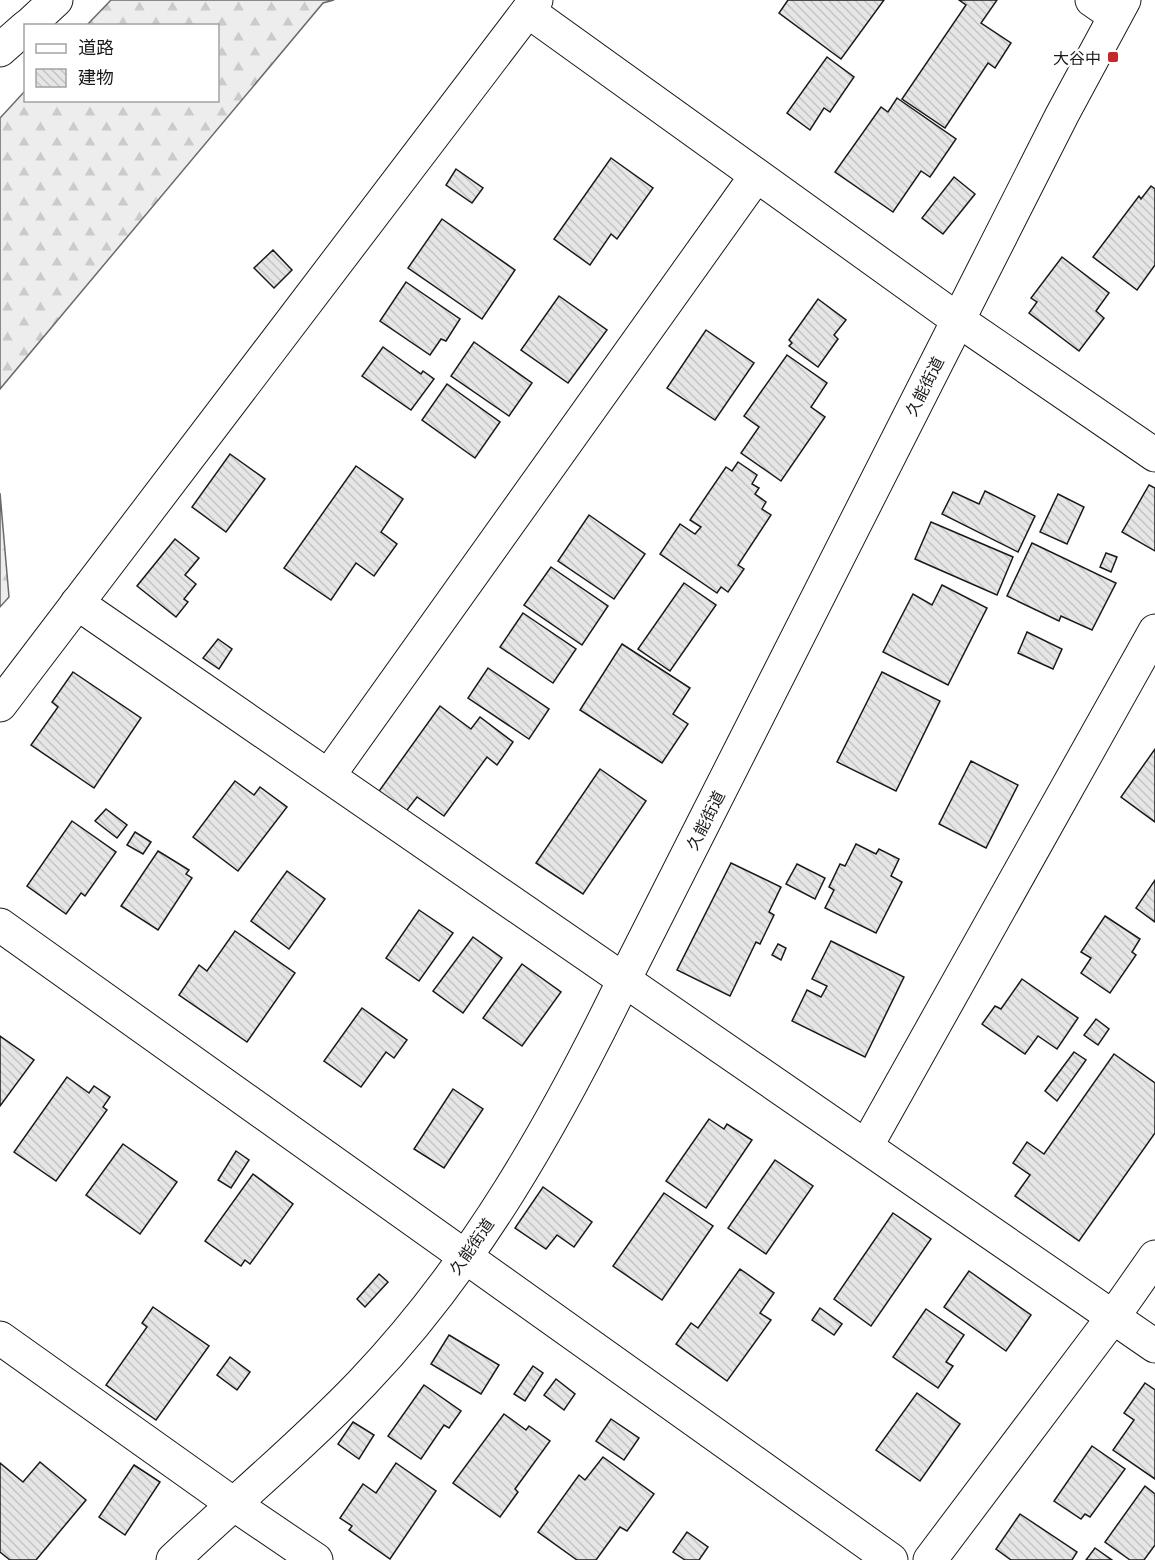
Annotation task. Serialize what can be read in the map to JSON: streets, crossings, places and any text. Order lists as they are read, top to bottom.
{
  "streets": {
    "street": ["久能街道"]
  },
  "places": {
    "transit": ["大谷中"]
  },
  "legend": ["道路", "建物"]
}
